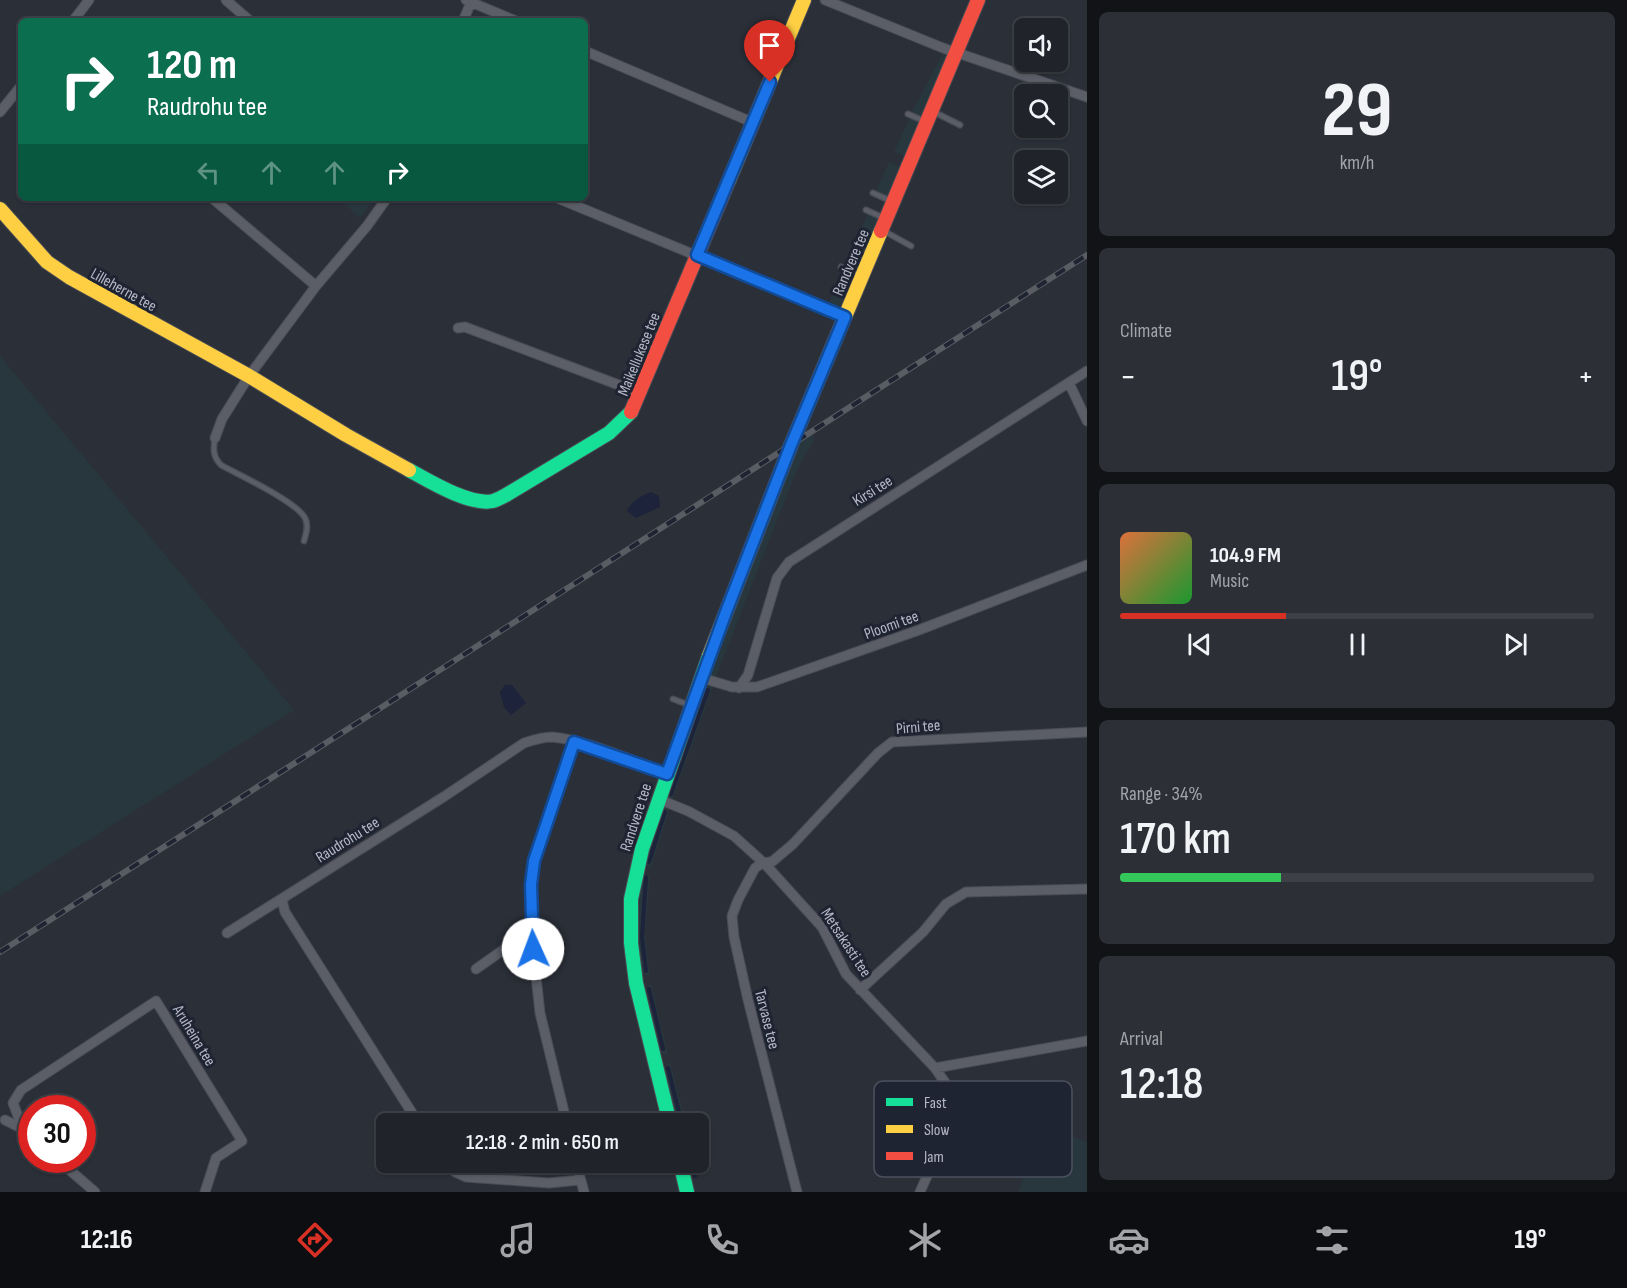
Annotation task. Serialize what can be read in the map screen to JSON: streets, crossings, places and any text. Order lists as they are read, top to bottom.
{
  "streets": {
    "street": [
      "Randvere tee",
      "Lilleherne tee",
      "Maikellukese tee",
      "Kirsi tee",
      "Ploomi tee",
      "Pirni tee",
      "Raudrohu tee",
      "Metsakasti tee",
      "Tarvase tee",
      "Aruheina tee"
    ]
  },
  "crossings": [
    ["Randvere tee", "Ploomi tee"],
    ["Randvere tee", "Raudrohu tee"],
    ["Randvere tee", "Metsakasti tee"],
    ["Lilleherne tee", "Maikellukese tee"],
    ["Kirsi tee", "Ploomi tee"],
    ["Pirni tee", "Metsakasti tee"],
    ["Pirni tee", "Tarvase tee"],
    ["Metsakasti tee", "Tarvase tee"]
  ],
  "legend": ["Fast", "Slow", "Jam"],
  "page": {
    "tile": [
      ["29", "km/h"],
      "Climate",
      ["Range · 34%", "170 km"],
      ["Arrival", "12:18"]
    ],
    "turn": ["120 m", "Raudrohu tee"],
    "heat": ["−", "19°", "+"],
    "song": ["104.9 FM", "Music"],
    "limit": "30",
    "trip": "12:18 · 2 min · 650 m",
    "tabs": ["12:16", "19°"]
  }
}
